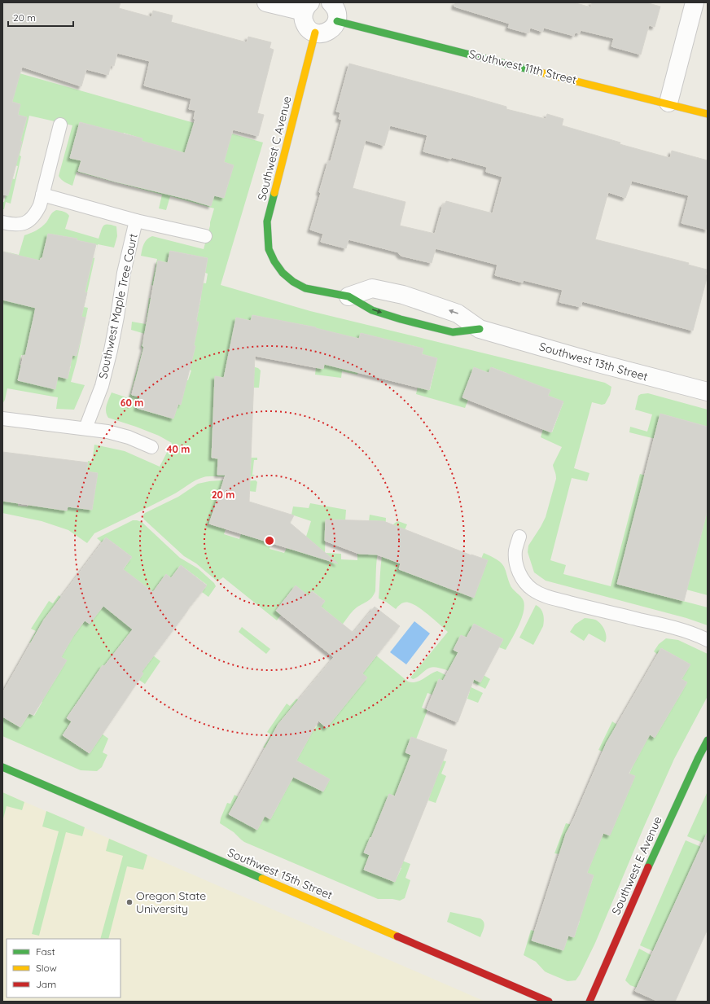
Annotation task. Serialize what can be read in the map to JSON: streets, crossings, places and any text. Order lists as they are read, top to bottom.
{
  "streets": {
    "street": [
      "Southwest 11th Street",
      "Southwest C Avenue",
      "Southwest 13th Street",
      "Southwest E Avenue",
      "Southwest 15th Street"
    ],
    "lane": ["Southwest Maple Tree Court"]
  },
  "crossings": [
    ["Southwest C Avenue", "Southwest 13th Street"]
  ],
  "places": ["Oregon State University"],
  "legend": ["Fast", "Slow", "Jam"],
  "scale_bar": "20 m",
  "rings": ["60 m", "40 m", "20 m"]
}
